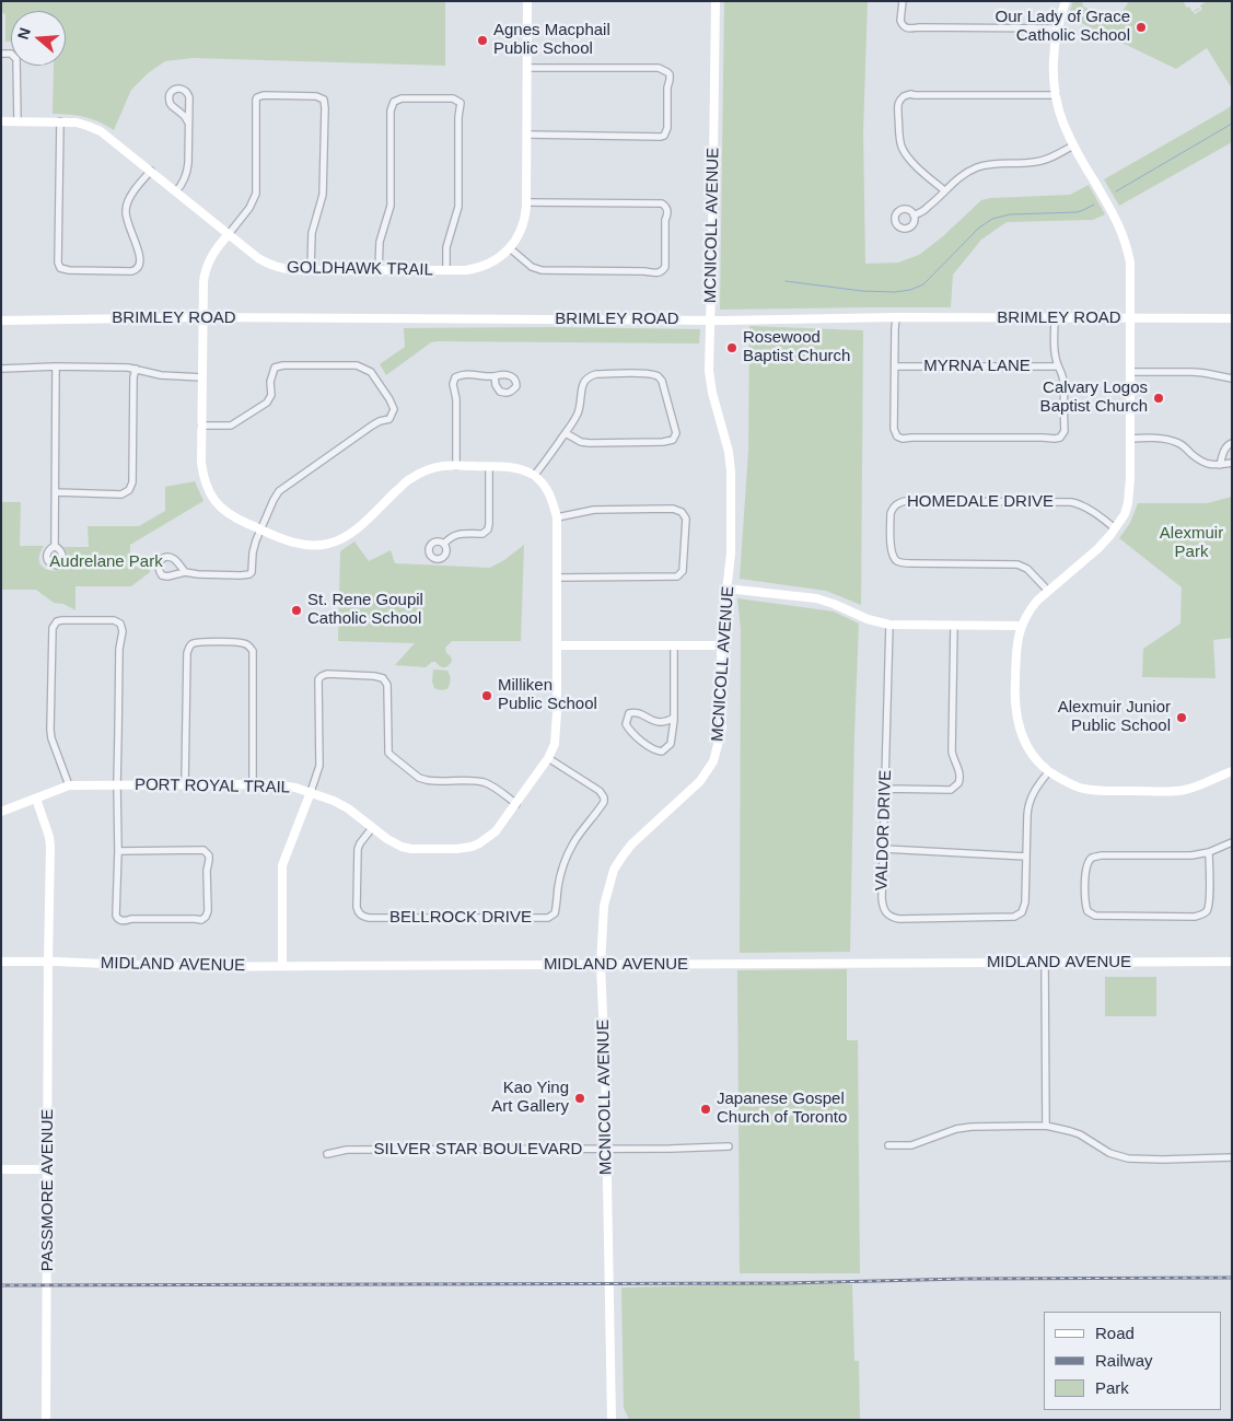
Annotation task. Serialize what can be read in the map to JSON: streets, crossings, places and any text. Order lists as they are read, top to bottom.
{
  "streets": {
    "street": [
      "MCNICOLL AVENUE",
      "GOLDHAWK TRAIL",
      "BRIMLEY ROAD",
      "MYRNA LANE",
      "HOMEDALE DRIVE",
      "PORT ROYAL TRAIL",
      "VALDOR DRIVE",
      "BELLROCK DRIVE",
      "MIDLAND AVENUE",
      "SILVER STAR BOULEVARD",
      "PASSMORE AVENUE"
    ]
  },
  "crossings": [
    ["MCNICOLL AVENUE", "BRIMLEY ROAD"],
    ["MCNICOLL AVENUE", "MIDLAND AVENUE"],
    ["MCNICOLL AVENUE", "SILVER STAR BOULEVARD"],
    ["PORT ROYAL TRAIL", "BELLROCK DRIVE"],
    ["PORT ROYAL TRAIL", "PASSMORE AVENUE"],
    ["MIDLAND AVENUE", "PASSMORE AVENUE"]
  ],
  "parks": ["Alexmuir Park", "Audrelane Park"],
  "places": [
    "Our Lady of Grace Catholic School",
    "Agnes Macphail Public School",
    "Rosewood Baptist Church",
    "Calvary Logos Baptist Church",
    "St. Rene Goupil Catholic School",
    "Milliken Public School",
    "Alexmuir Junior Public School",
    "Kao Ying Art Gallery",
    "Japanese Gospel Church of Toronto"
  ],
  "legend": ["Road", "Railway", "Park"],
  "north": "left"
}
